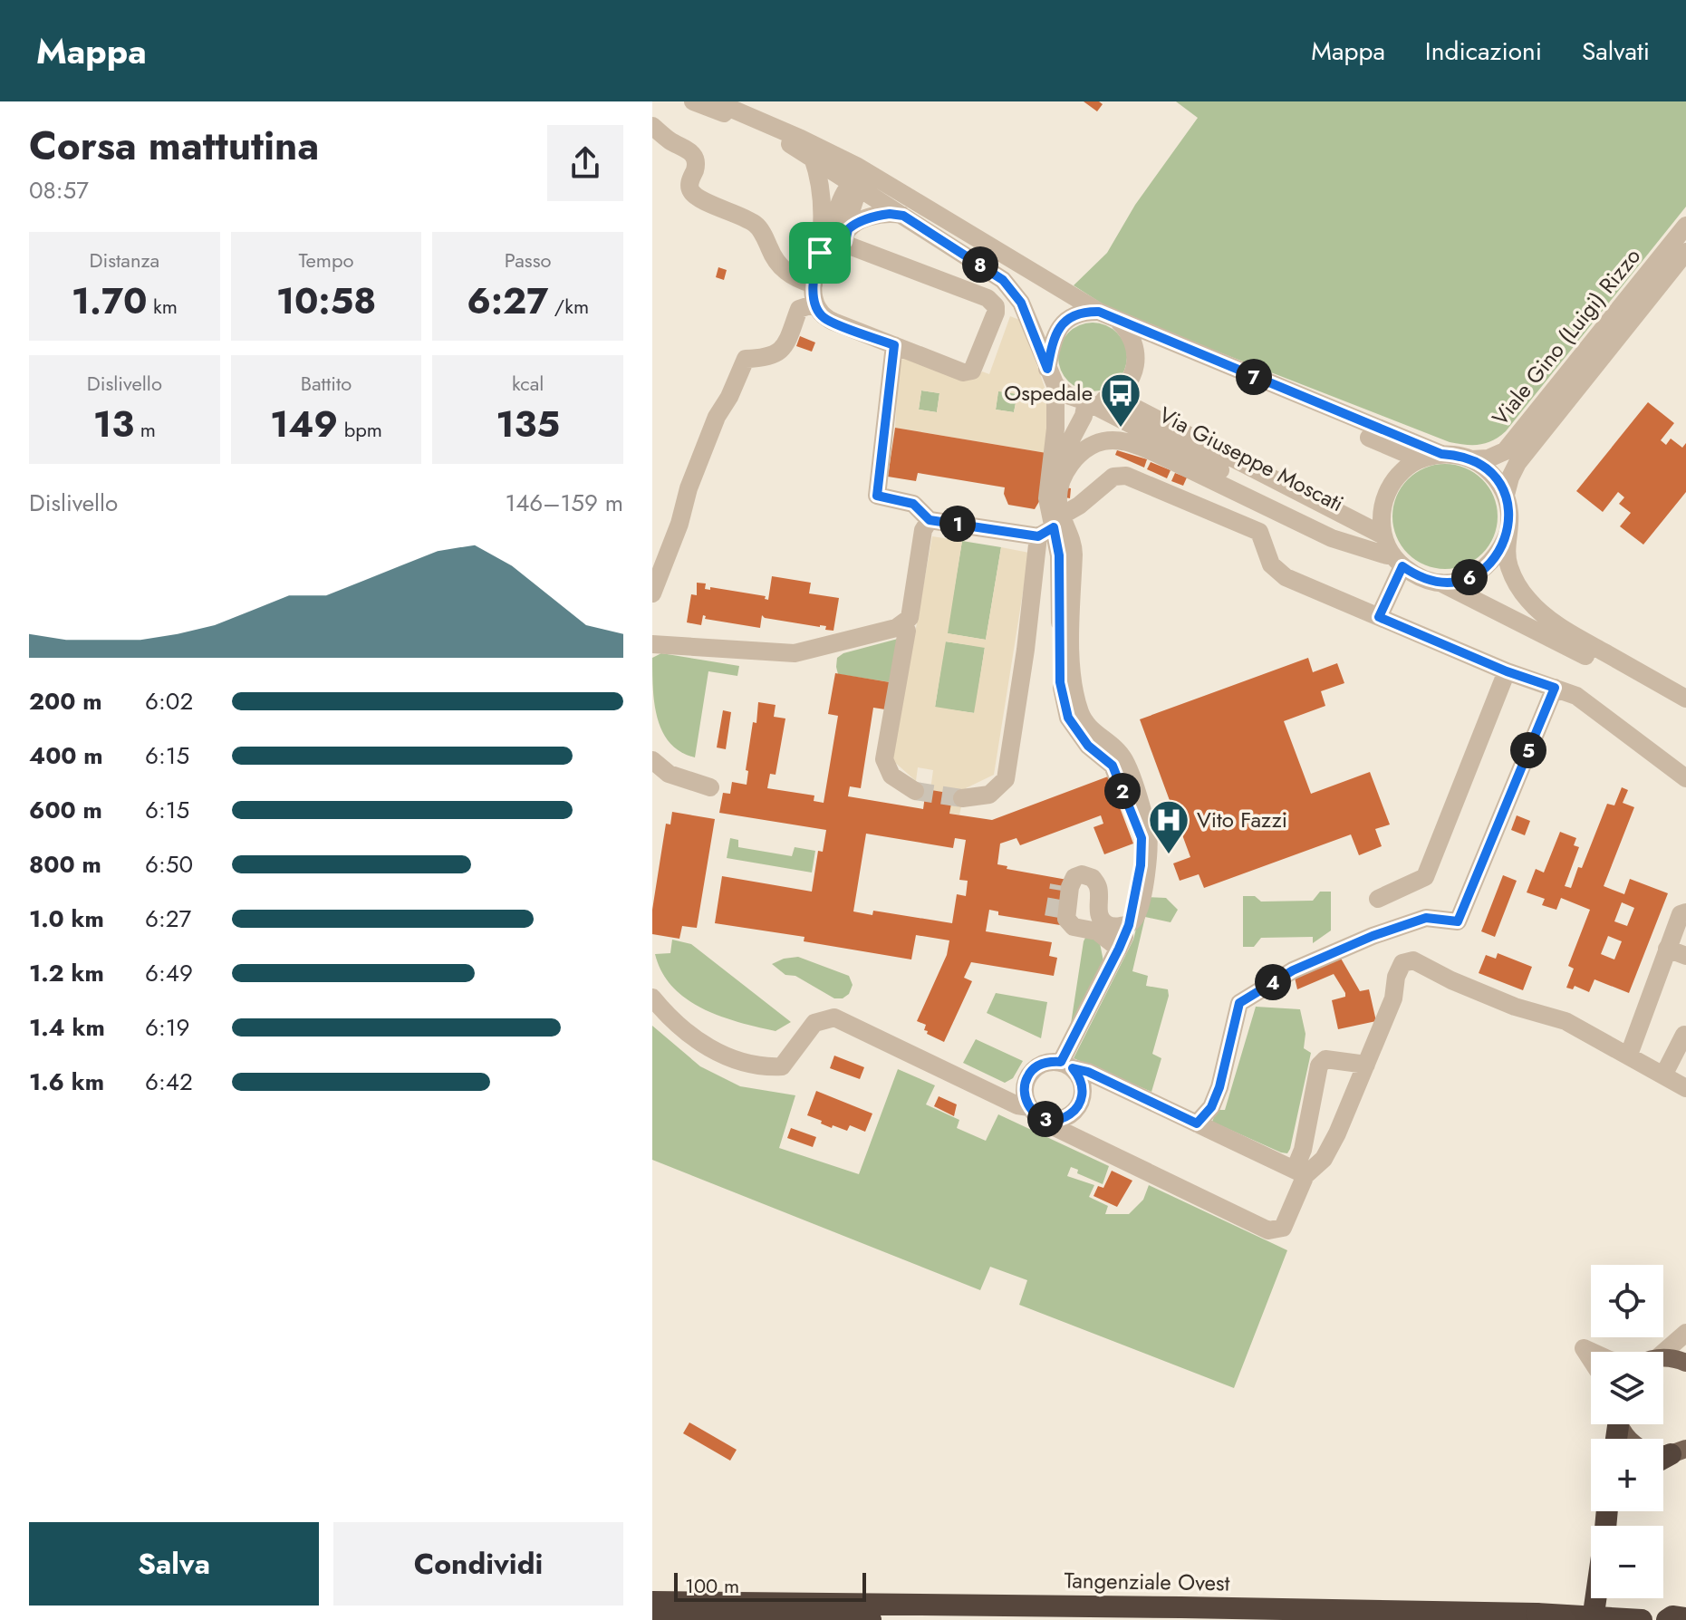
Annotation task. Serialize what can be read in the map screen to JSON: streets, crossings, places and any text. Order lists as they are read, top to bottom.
{
  "streets": {
    "highway": ["Tangenziale Ovest"],
    "street": ["Viale Gino (Luigi) Rizzo", "Via Giuseppe Moscati"]
  },
  "crossings": [
    ["Viale Gino (Luigi) Rizzo", "Via Giuseppe Moscati"]
  ],
  "places": {
    "bus stop": ["Ospedale"],
    "hospital": ["Vito Fazzi"]
  },
  "scale_bar": "100 m",
  "page": {
    "header": "Mappa",
    "nav": ["Mappa", "Indicazioni", "Salvati"],
    "heading": ["Corsa mattutina", "08:57"],
    "stats": [
      ["Distanza", "1.70 km"],
      ["Tempo", "10:58"],
      ["Passo", "6:27 /km"],
      ["Dislivello", "13 m"],
      ["Battito", "149 bpm"],
      ["kcal", "135"]
    ],
    "pins": [
      "8",
      "7",
      "1",
      "6",
      "5",
      "2",
      "4",
      "3"
    ],
    "chart": ["Dislivello", "146–159 m"],
    "list": [
      {
        "name": "200 m",
        "note": "6:02"
      },
      {
        "name": "400 m",
        "note": "6:15"
      },
      {
        "name": "600 m",
        "note": "6:15"
      },
      {
        "name": "800 m",
        "note": "6:50"
      },
      {
        "name": "1.0 km",
        "note": "6:27"
      },
      {
        "name": "1.2 km",
        "note": "6:49"
      },
      {
        "name": "1.4 km",
        "note": "6:19"
      },
      {
        "name": "1.6 km",
        "note": "6:42"
      }
    ],
    "map_buttons": ["+", "−"],
    "buttons": ["Salva", "Condividi"],
    "scale": "100 m"
  }
}
